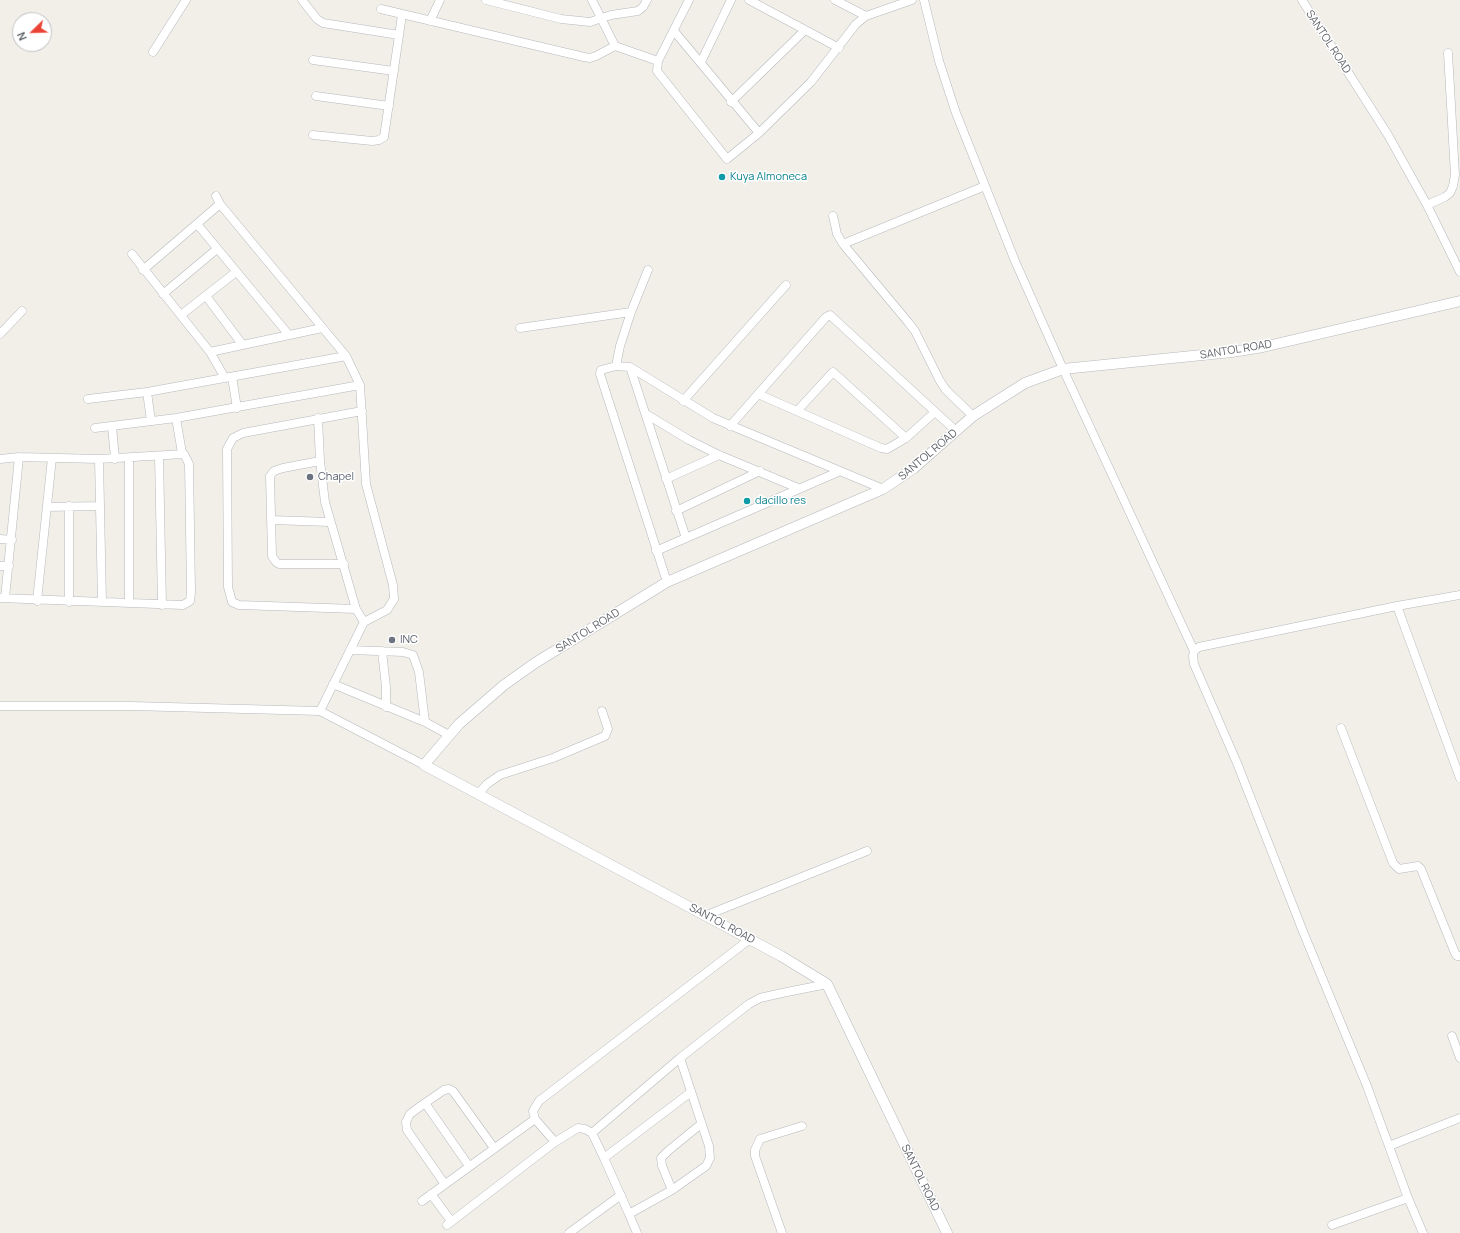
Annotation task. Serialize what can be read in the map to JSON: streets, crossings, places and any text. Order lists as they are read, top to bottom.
{
  "streets": {
    "street": ["SANTOL ROAD"]
  },
  "places": [
    "Kuya Almoneca",
    "Chapel",
    "dacillo res",
    "INC"
  ],
  "north": "bottom left"
}
